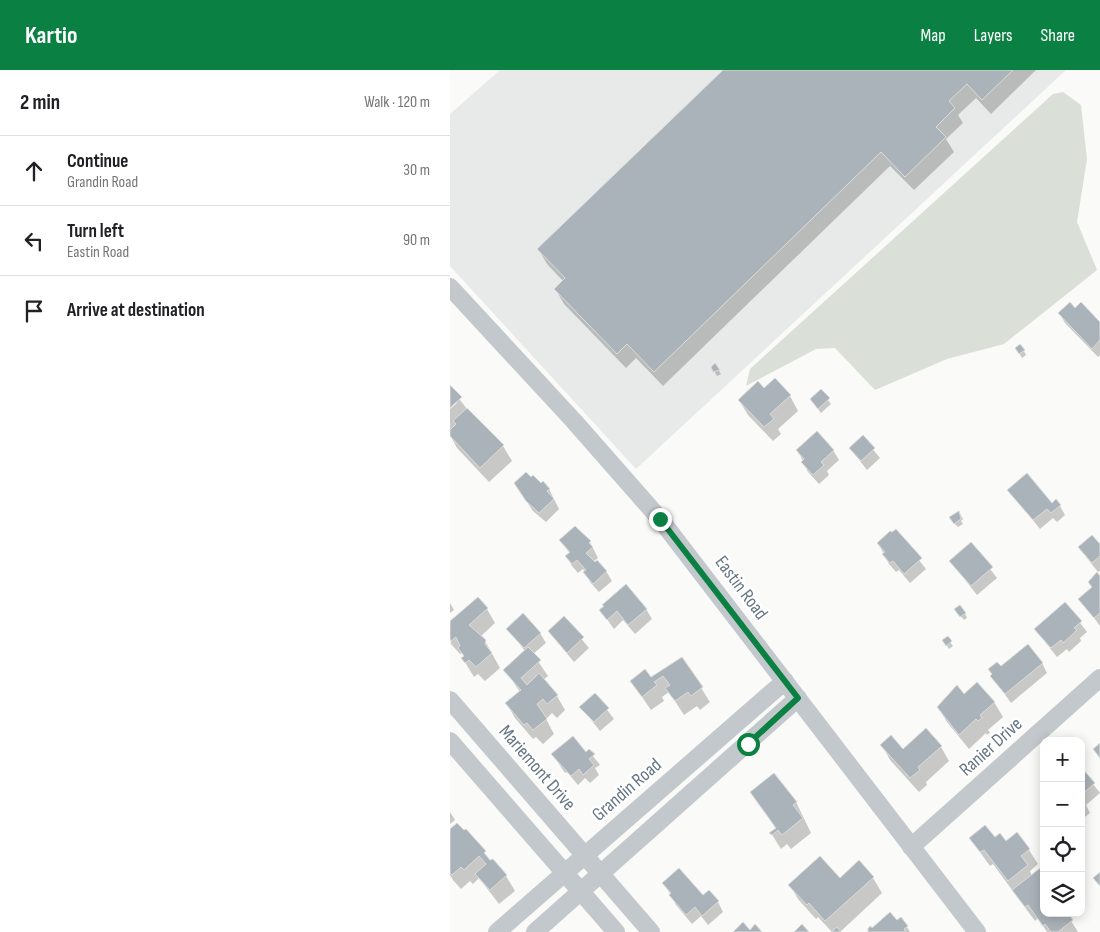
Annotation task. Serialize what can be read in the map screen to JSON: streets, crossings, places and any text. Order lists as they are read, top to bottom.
{
  "streets": {
    "street": [
      "Eastin Road",
      "Ranier Drive",
      "Mariemont Drive",
      "Grandin Road"
    ]
  },
  "crossings": [
    ["Eastin Road", "Ranier Drive"],
    ["Eastin Road", "Grandin Road"],
    ["Mariemont Drive", "Grandin Road"]
  ],
  "page": {
    "header": "Kartio",
    "nav": ["Map", "Layers", "Share"],
    "heading": ["2 min", "Walk · 120 m"],
    "list": [
      ["Continue", "Grandin Road", "30 m"],
      ["Turn left", "Eastin Road", "90 m"],
      "Arrive at destination"
    ],
    "map_buttons": ["+", "−"]
  }
}
